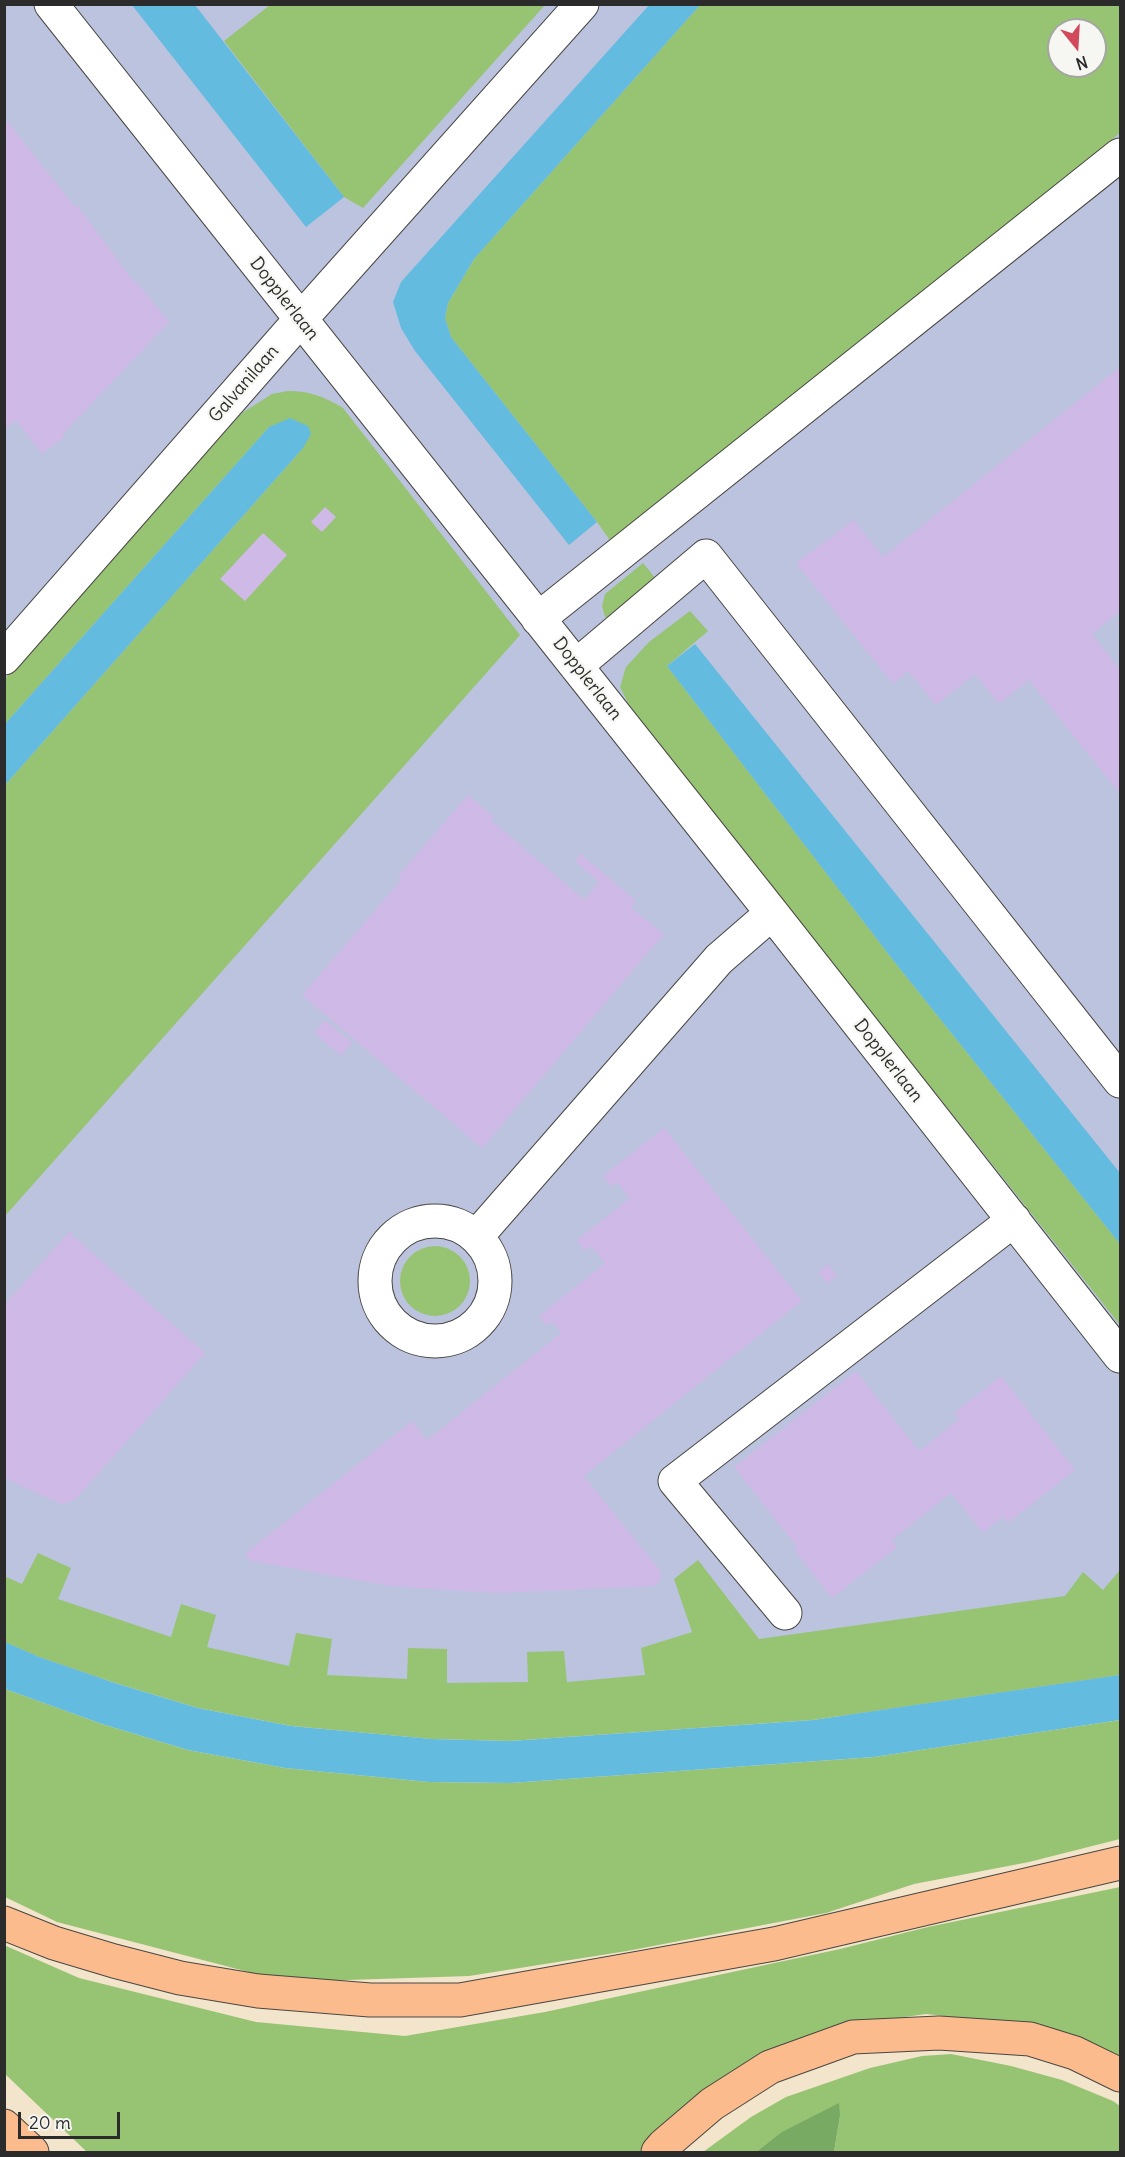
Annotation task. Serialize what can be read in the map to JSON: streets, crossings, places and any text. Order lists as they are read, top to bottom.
{
  "streets": {
    "street": ["Dopplerlaan", "Galvanilaan"]
  },
  "crossings": [
    ["Dopplerlaan", "Galvanilaan"]
  ],
  "scale_bar": "20 m",
  "north": "bottom"
}
